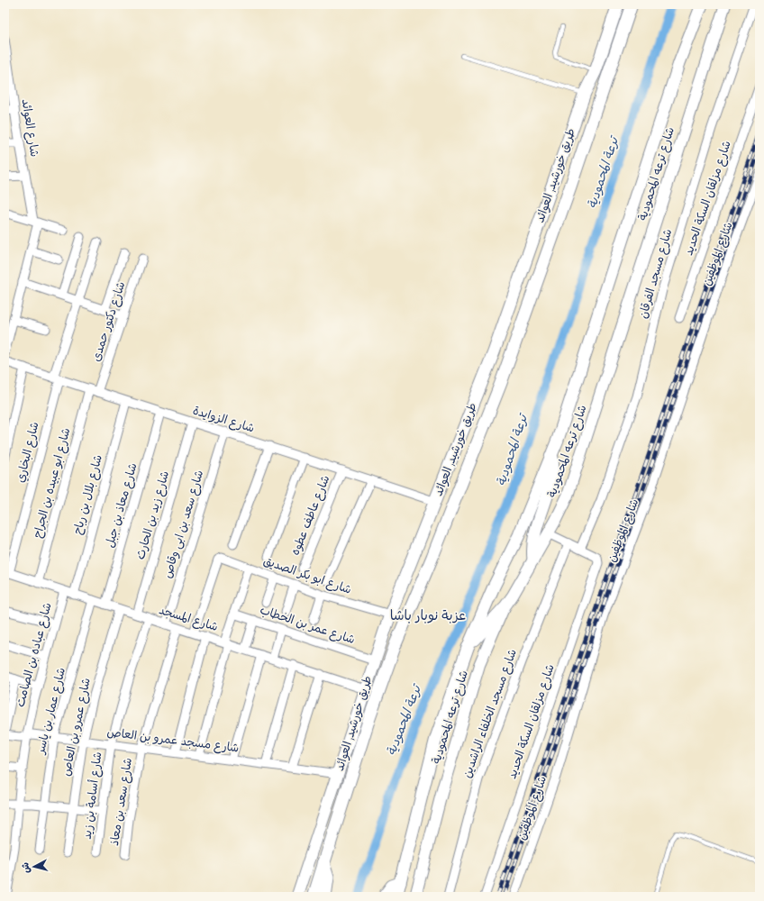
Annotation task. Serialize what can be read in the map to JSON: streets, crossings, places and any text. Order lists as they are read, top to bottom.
{
  "streets": {
    "main road": ["طريق خورشيد, العوائد"],
    "street": [
      "شارع العوائد",
      "شارع ترعه المحمودية",
      "شارع مزلقان السكة الحديد",
      "شارع الموظفين",
      "شارع مسجد الفرقان",
      "شارع دكتور حمدى",
      "شارع الزوايدة",
      "شارع البخاري",
      "شارع ابو عبيده بن الجراح",
      "شارع بلال بن رباح",
      "شارع معاذ بن جبل",
      "شارع زيد بن الحارث",
      "شارع عاطف عطوه",
      "شارع سعد بن ابى وقاص",
      "شارع ابو بكر الصديق",
      "شارع المسجد",
      "شارع عمر بن الخطاب",
      "شارع عباده بن الصامت",
      "شارع عمار بن ياسر",
      "شارع مسجد الخلفاء الراشدين",
      "شارع عمرو بن العاص",
      "شارع مسجد عمرو بن العاص",
      "شارع أسامة بن زيد",
      "شارع سعد بن معاذ"
    ]
  },
  "crossings": [
    ["طريق خورشيد, العوائد", "شارع الزوايدة"],
    ["طريق خورشيد, العوائد", "شارع ابو بكر الصديق"],
    ["طريق خورشيد, العوائد", "شارع المسجد"],
    ["طريق خورشيد, العوائد", "شارع عمر بن الخطاب"],
    ["طريق خورشيد, العوائد", "شارع مسجد عمرو بن العاص"],
    ["شارع مزلقان السكة الحديد", "شارع مسجد الفرقان"],
    ["شارع دكتور حمدى", "شارع الزوايدة"],
    ["شارع الزوايدة", "شارع البخاري"],
    ["شارع الزوايدة", "شارع ابو عبيده بن الجراح"],
    ["شارع الزوايدة", "شارع بلال بن رباح"],
    ["شارع الزوايدة", "شارع معاذ بن جبل"],
    ["شارع الزوايدة", "شارع زيد بن الحارث"],
    ["شارع الزوايدة", "شارع عاطف عطوه"],
    ["شارع الزوايدة", "شارع سعد بن ابى وقاص"],
    ["شارع البخاري", "شارع المسجد"],
    ["شارع ابو عبيده بن الجراح", "شارع المسجد"],
    ["شارع بلال بن رباح", "شارع المسجد"],
    ["شارع معاذ بن جبل", "شارع المسجد"],
    ["شارع زيد بن الحارث", "شارع المسجد"],
    ["شارع سعد بن ابى وقاص", "شارع المسجد"],
    ["شارع ابو بكر الصديق", "شارع المسجد"],
    ["شارع المسجد", "شارع عباده بن الصامت"],
    ["شارع المسجد", "شارع عمار بن ياسر"],
    ["شارع المسجد", "شارع عمرو بن العاص"],
    ["شارع المسجد", "شارع أسامة بن زيد"],
    ["شارع المسجد", "شارع سعد بن معاذ"],
    ["شارع عباده بن الصامت", "شارع مسجد عمرو بن العاص"],
    ["شارع عمار بن ياسر", "شارع مسجد عمرو بن العاص"],
    ["شارع عمرو بن العاص", "شارع مسجد عمرو بن العاص"],
    ["شارع مسجد عمرو بن العاص", "شارع أسامة بن زيد"],
    ["شارع مسجد عمرو بن العاص", "شارع سعد بن معاذ"]
  ],
  "districts": ["عزبة نوبار باشا"],
  "water": ["ترعة المحمودية"],
  "north": "left"
}
